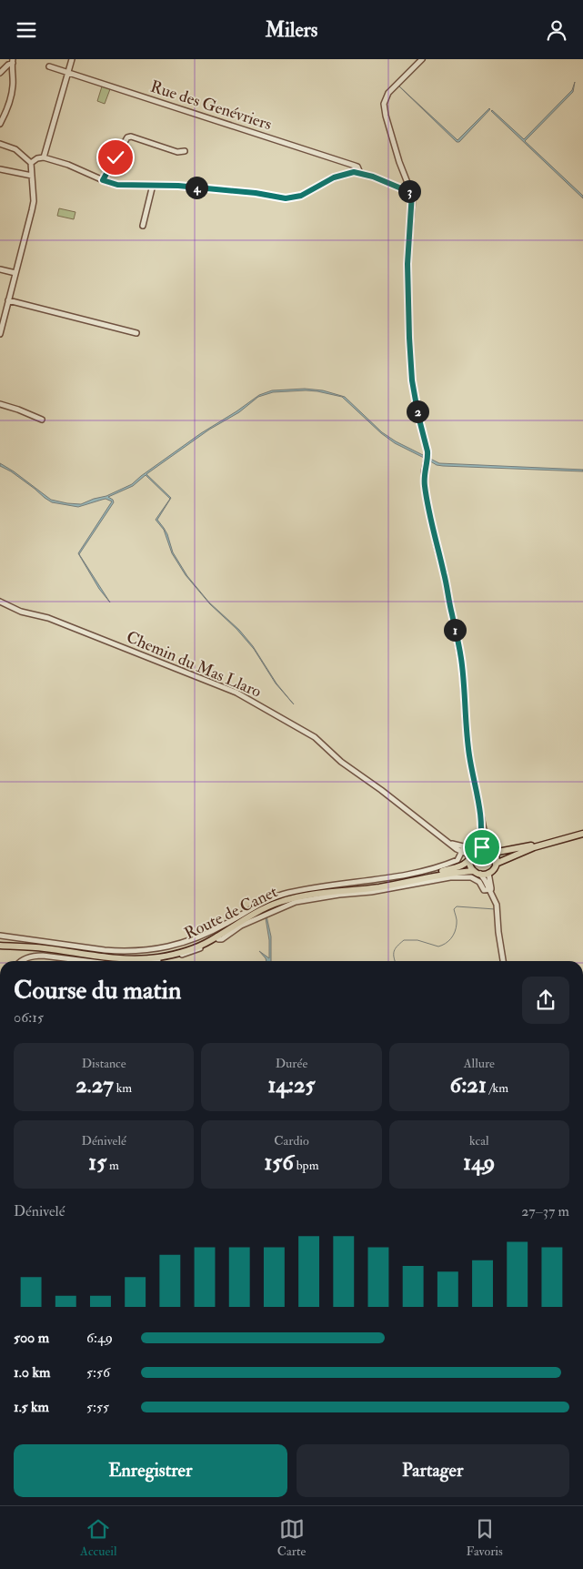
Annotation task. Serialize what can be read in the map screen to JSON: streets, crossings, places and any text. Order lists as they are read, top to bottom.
{
  "streets": {
    "main road": ["Route de Canet"],
    "street": ["Rue des Genévriers", "Chemin du Mas Llaro"]
  },
  "page": {
    "header": "Milers",
    "pins": [
      "4",
      "3",
      "2",
      "1"
    ],
    "heading": ["Course du matin", "06:15"],
    "stats": [
      ["Distance", "2.27 km"],
      ["Durée", "14:25"],
      ["Allure", "6:21 /km"],
      ["Dénivelé", "15 m"],
      ["Cardio", "156 bpm"],
      ["kcal", "149"]
    ],
    "chart": ["Dénivelé", "27–37 m"],
    "list": [
      {
        "name": "500 m",
        "note": "6:49"
      },
      {
        "name": "1.0 km",
        "note": "5:56"
      },
      {
        "name": "1.5 km",
        "note": "5:55"
      }
    ],
    "buttons": ["Enregistrer", "Partager"],
    "tabs": ["Accueil", "Carte", "Favoris"]
  }
}
